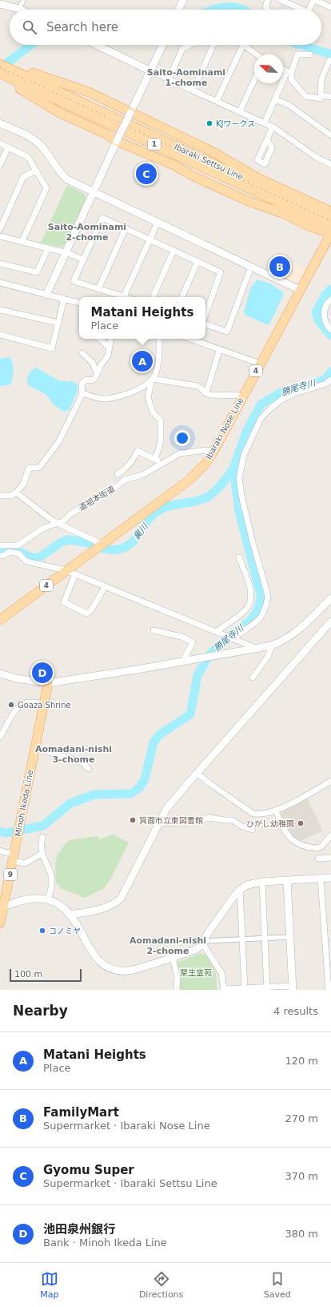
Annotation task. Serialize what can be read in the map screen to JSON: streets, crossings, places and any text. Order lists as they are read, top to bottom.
{
  "streets": {
    "main road": [
      "1",
      "Ibaraki Settsu Line",
      "4",
      "Ibaraki Nose Line",
      "Minoh Ikeda Line",
      "9"
    ],
    "street": ["道祖本街道"]
  },
  "crossings": [
    ["Ibaraki Nose Line", "道祖本街道"]
  ],
  "districts": [
    "Saito-Aominami 1-chome",
    "Saito-Aominami 2-chome",
    "Aomadani-nishi 3-chome",
    "Aomadani-nishi 2-chome"
  ],
  "water": ["勝尾寺川", "裏川"],
  "parks": ["粟生霊苑"],
  "places": [
    "KJワークス",
    "Goaza Shrine",
    "箕面市立東図書館",
    "ひがし幼稚園",
    "コノミヤ"
  ],
  "scale_bar": "100 m",
  "north": "top left",
  "page": {
    "search": "Search here",
    "pins": [
      "C",
      "B",
      "A",
      "D"
    ],
    "popup": ["Matani Heights", "Place"],
    "scale": "100 m",
    "heading": ["Nearby", "4 results"],
    "list": [
      {
        "mark": "A",
        "name": "Matani Heights",
        "note": "Place",
        "value": "120 m"
      },
      {
        "mark": "B",
        "name": "FamilyMart",
        "note": "Supermarket · Ibaraki Nose Line",
        "value": "270 m"
      },
      {
        "mark": "C",
        "name": "Gyomu Super",
        "note": "Supermarket · Ibaraki Settsu Line",
        "value": "370 m"
      },
      {
        "mark": "D",
        "name": "池田泉州銀行",
        "note": "Bank · Minoh Ikeda Line",
        "value": "380 m"
      }
    ],
    "nav": ["Map", "Directions", "Saved"]
  }
}
